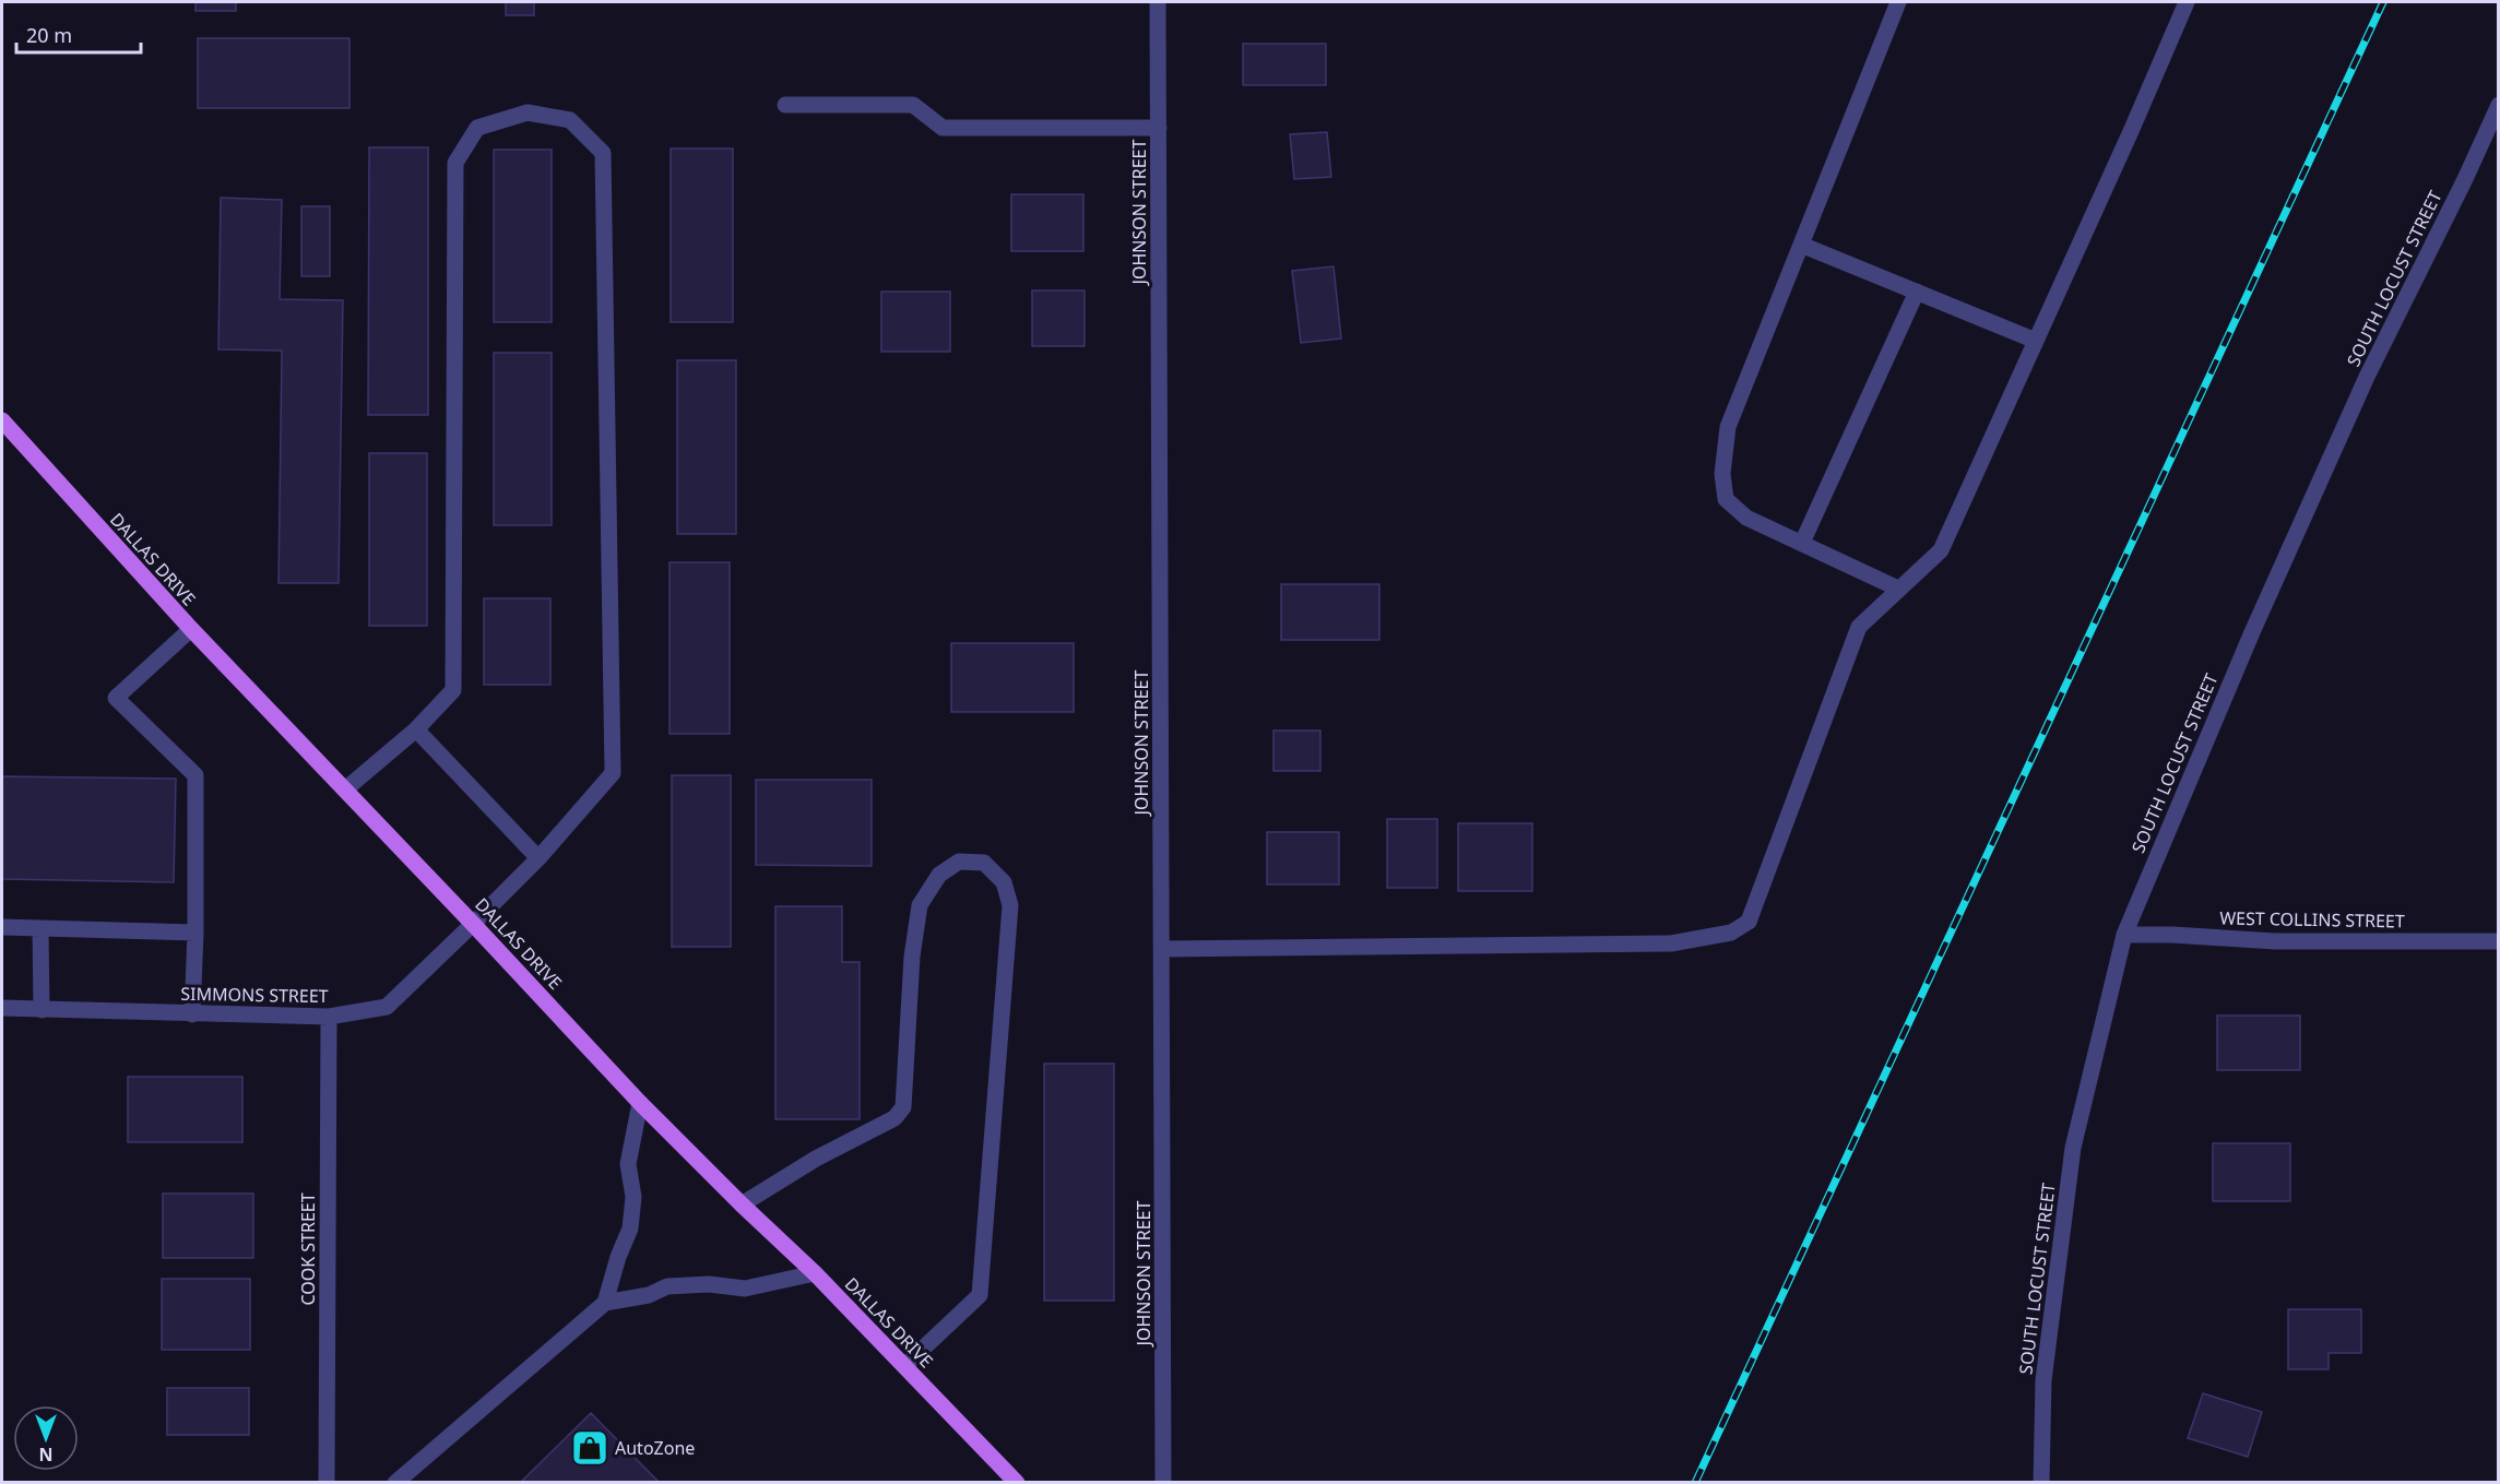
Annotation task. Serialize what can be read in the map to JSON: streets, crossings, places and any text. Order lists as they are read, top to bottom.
{
  "streets": {
    "main road": ["DALLAS DRIVE"],
    "street": [
      "JOHNSON STREET",
      "SOUTH LOCUST STREET",
      "WEST COLLINS STREET",
      "SIMMONS STREET",
      "COOK STREET"
    ]
  },
  "crossings": [
    ["SOUTH LOCUST STREET", "WEST COLLINS STREET"],
    ["DALLAS DRIVE", "SIMMONS STREET"],
    ["SIMMONS STREET", "COOK STREET"]
  ],
  "places": {
    "shop": ["AutoZone"]
  },
  "scale_bar": "20 m",
  "north": "bottom"
}
